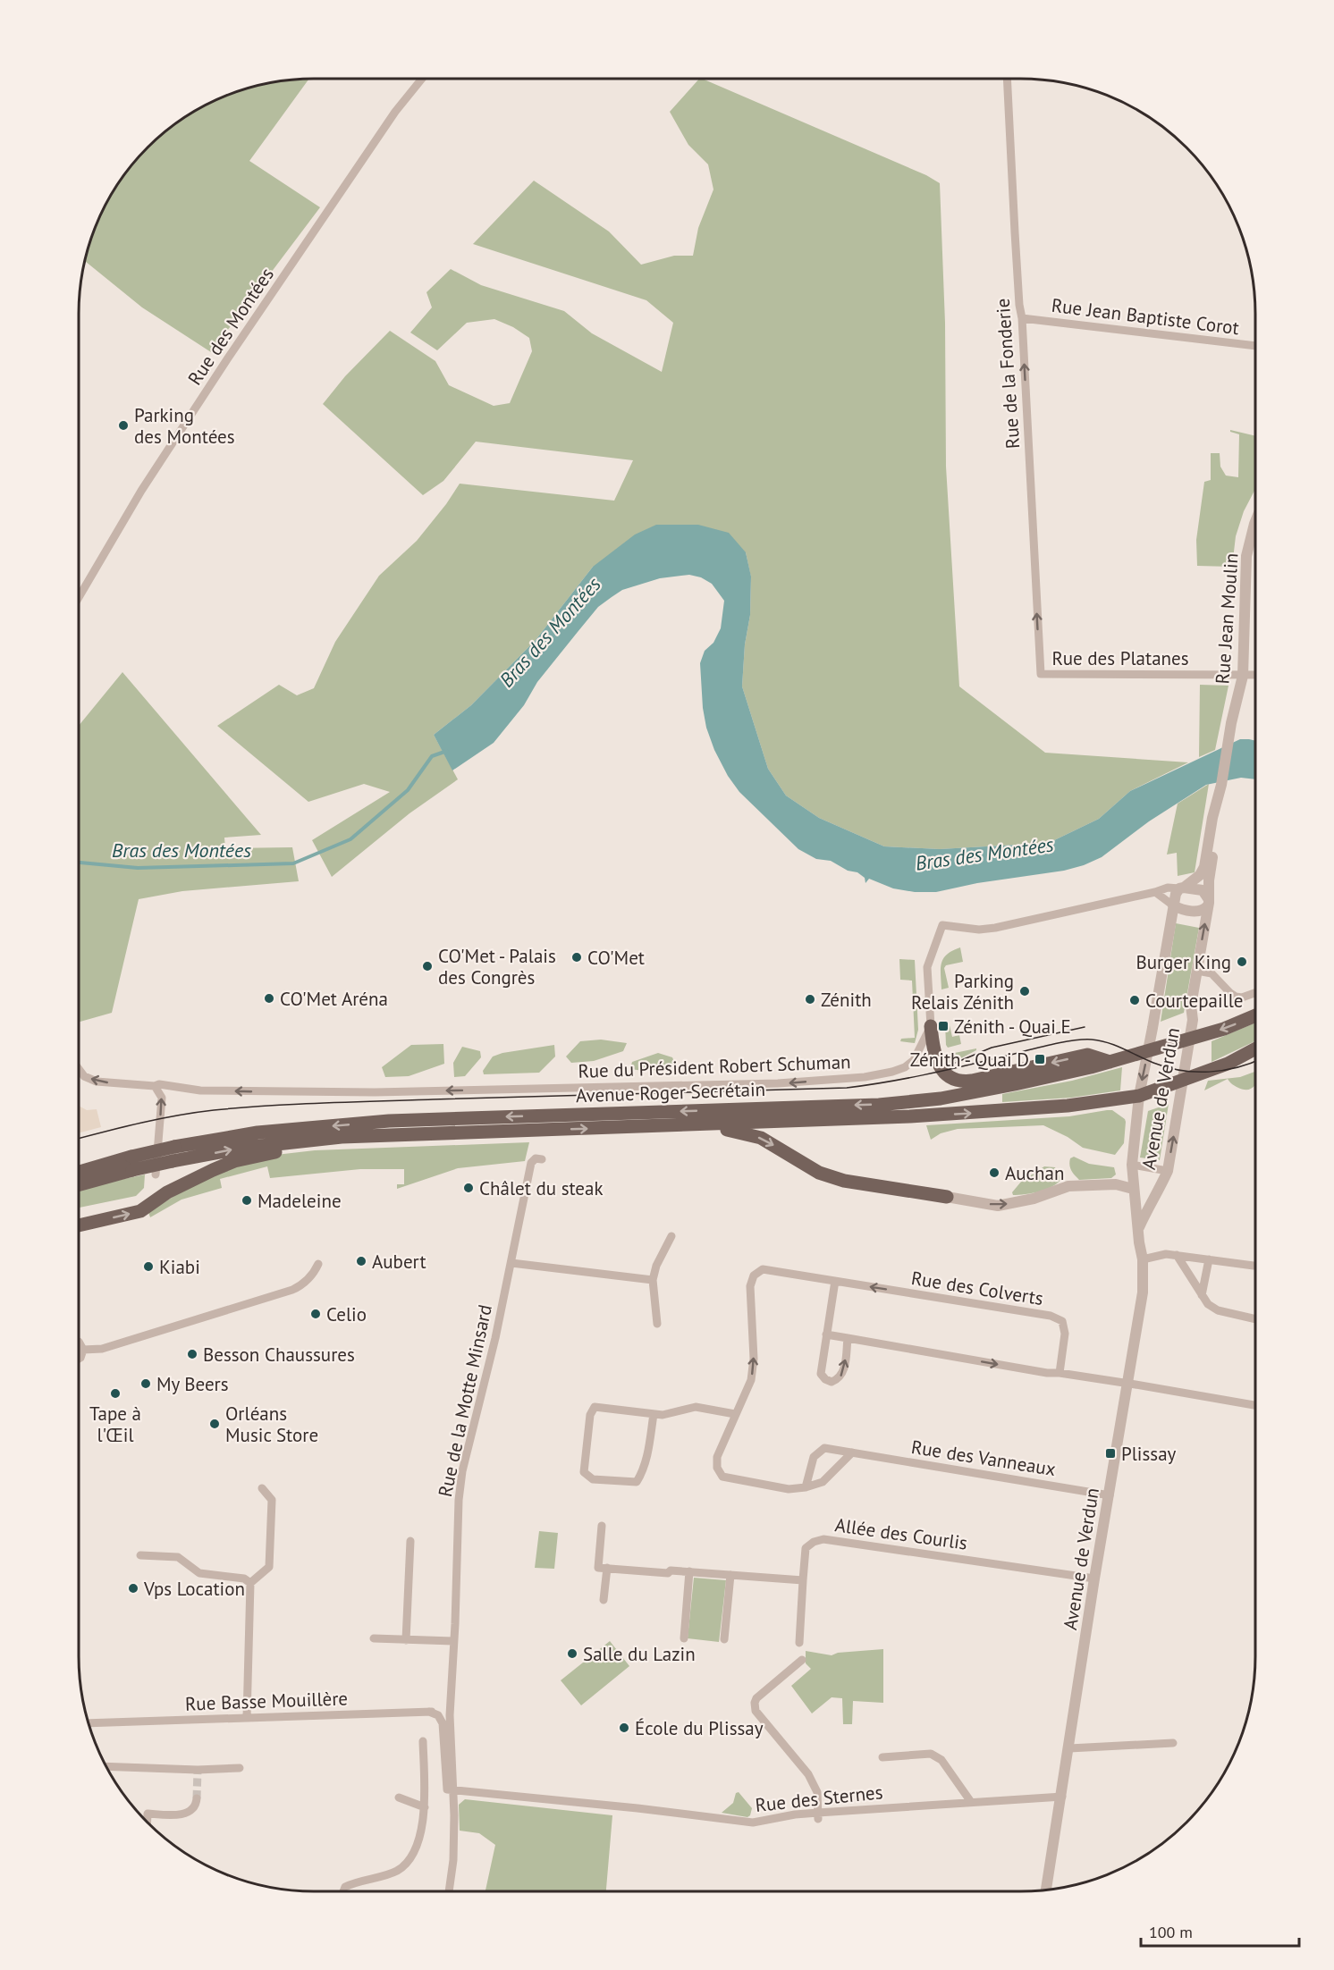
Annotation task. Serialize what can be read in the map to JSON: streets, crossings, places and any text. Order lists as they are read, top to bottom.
{
  "streets": {
    "main road": ["Avenue Roger Secrétain"],
    "street": [
      "Rue Jean Baptiste Corot",
      "Rue des Montées",
      "Rue de la Fonderie",
      "Rue Jean Moulin",
      "Rue des Platanes",
      "Rue du Président Robert Schuman",
      "Avenue de Verdun",
      "Rue des Colverts",
      "Rue de la Motte Minsard",
      "Rue des Vanneaux",
      "Allée des Courlis",
      "Rue Basse Mouillère",
      "Rue des Sternes"
    ]
  },
  "crossings": [
    ["Rue Jean Baptiste Corot", "Rue de la Fonderie"],
    ["Rue de la Fonderie", "Rue des Platanes"],
    ["Rue Jean Moulin", "Rue des Platanes"],
    ["Rue Jean Moulin", "Avenue de Verdun"],
    ["Rue du Président Robert Schuman", "Avenue de Verdun"],
    ["Avenue Roger Secrétain", "Avenue de Verdun"],
    ["Avenue de Verdun", "Rue des Vanneaux"],
    ["Avenue de Verdun", "Allée des Courlis"],
    ["Avenue de Verdun", "Rue des Sternes"],
    ["Rue de la Motte Minsard", "Rue Basse Mouillère"],
    ["Rue de la Motte Minsard", "Rue des Sternes"]
  ],
  "one_way": ["Rue de la Fonderie", "Rue du Président Robert Schuman"],
  "water": ["Bras des Montées"],
  "places": {
    "other": [
      "Parking des Montées",
      "CO'Met",
      "Burger King",
      "CO'Met - Palais des Congrès",
      "Parking Relais Zénith",
      "CO'Met Aréna",
      "Zénith",
      "Courtepaille",
      "Auchan",
      "Châlet du steak",
      "Madeleine",
      "Aubert",
      "Kiabi",
      "Celio",
      "Besson Chaussures",
      "My Beers",
      "Tape à l'Œil",
      "Orléans Music Store",
      "Vps Location",
      "Salle du Lazin",
      "École du Plissay"
    ],
    "transit": ["Zénith - Quai E", "Zénith - Quai D", "Plissay"]
  },
  "scale_bar": "100 m"
}
